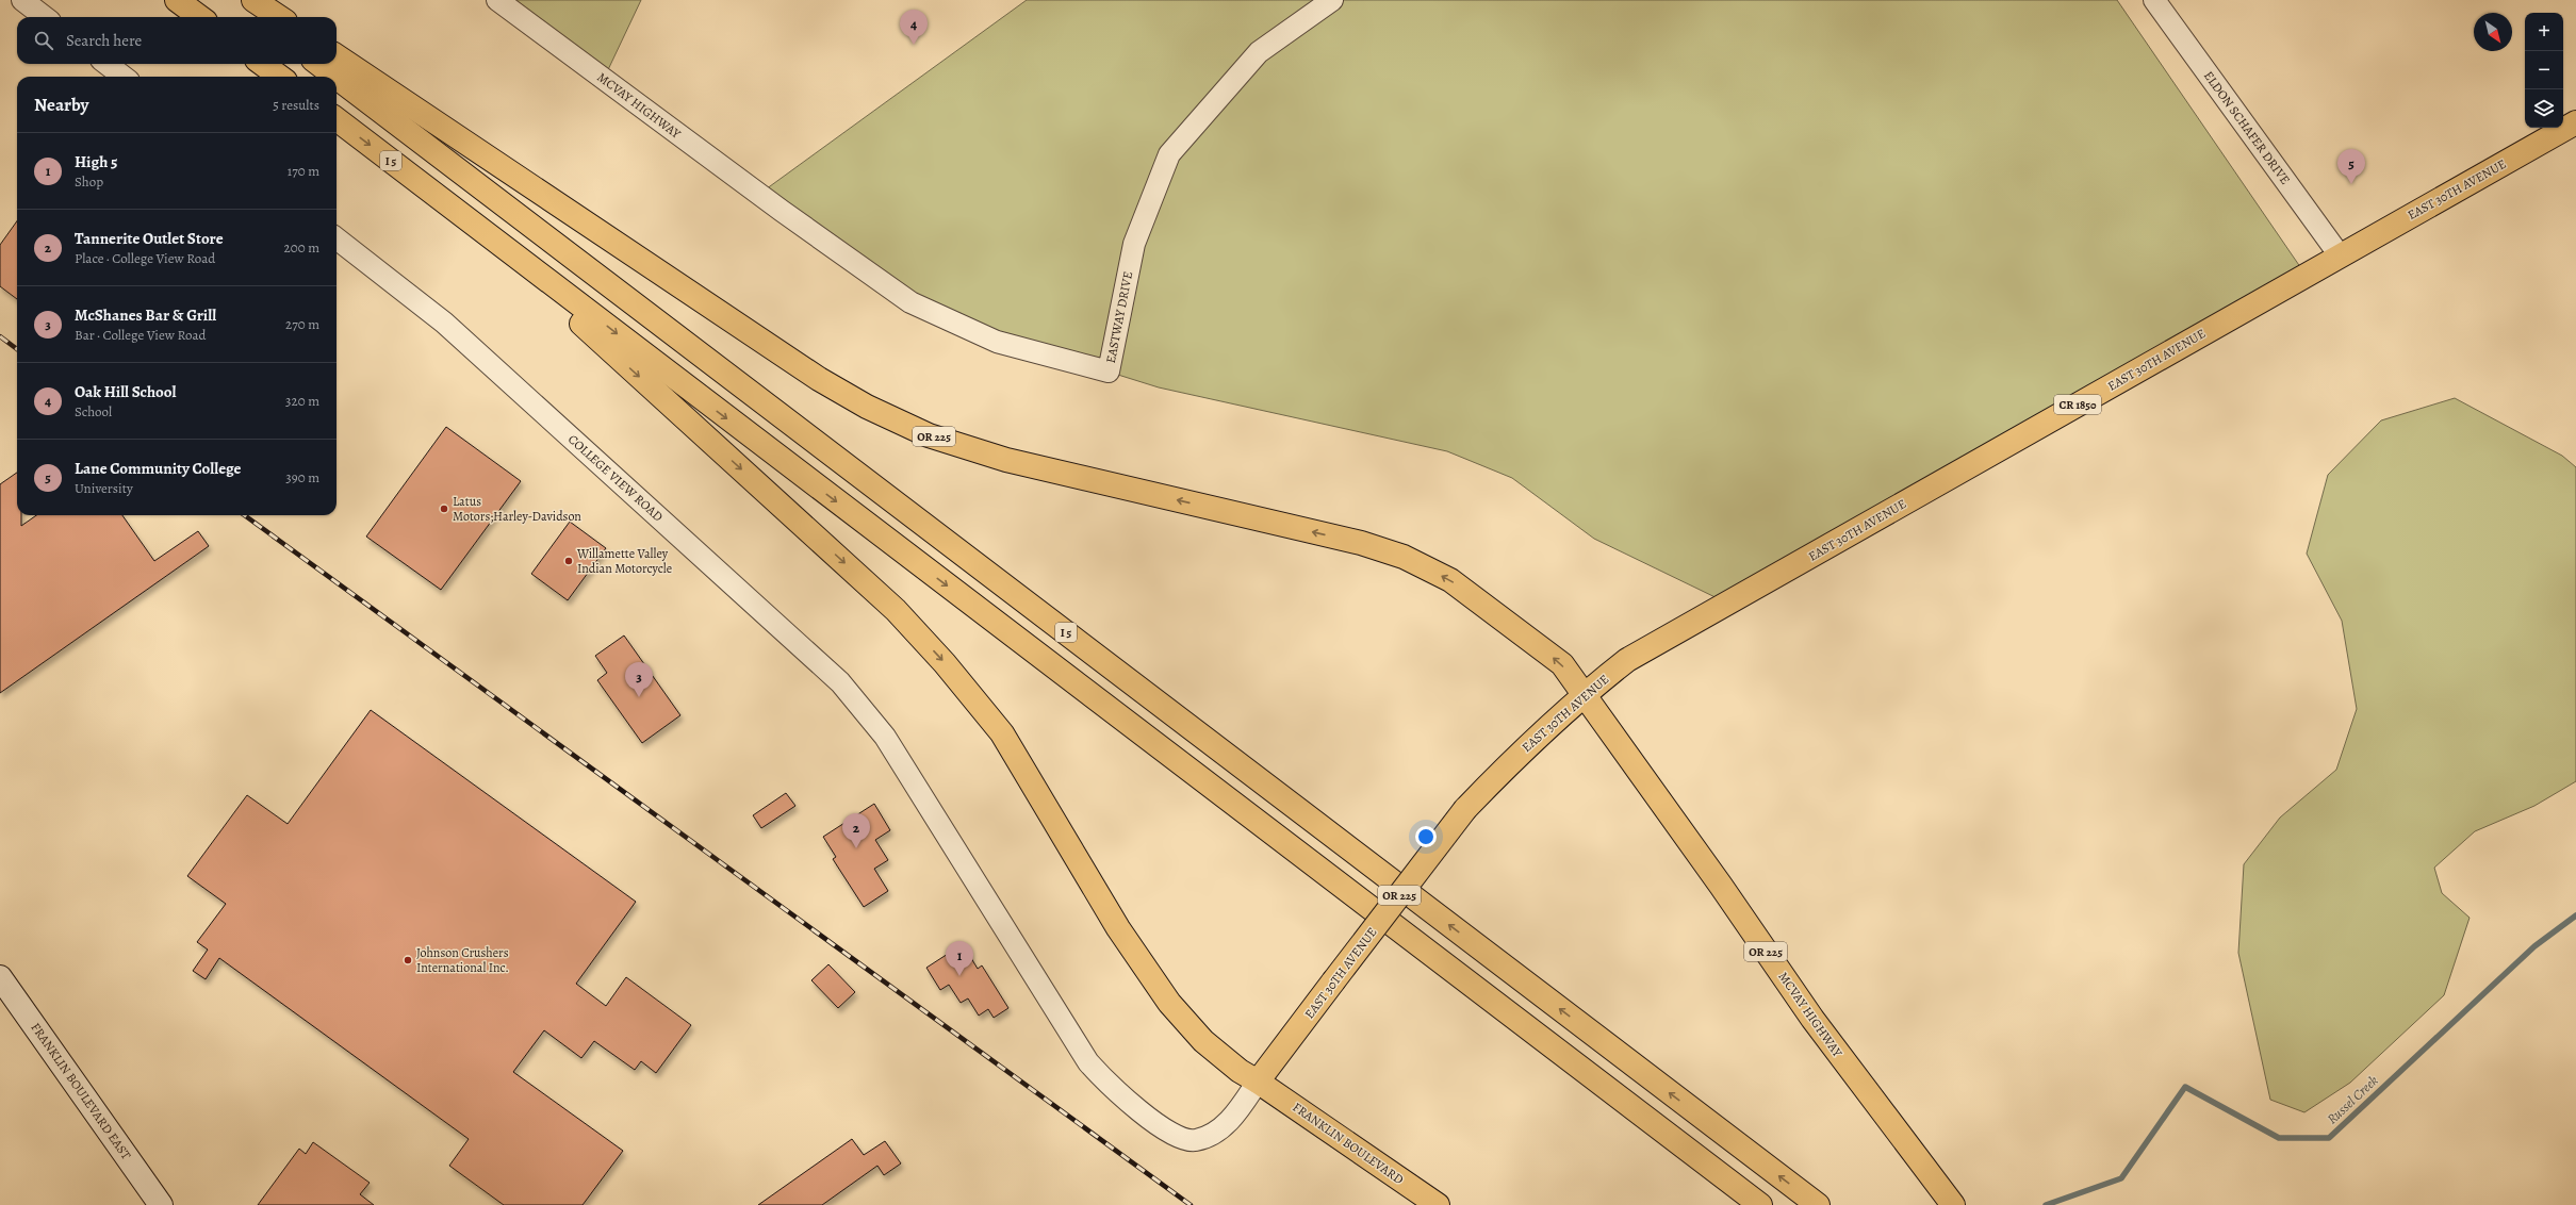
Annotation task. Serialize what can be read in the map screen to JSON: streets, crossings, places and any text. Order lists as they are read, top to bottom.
{
  "streets": {
    "main road": [
      "MCVAY HIGHWAY",
      "I 5",
      "EAST 30TH AVENUE",
      "CR 1850",
      "OR 225",
      "FRANKLIN BOULEVARD EAST",
      "FRANKLIN BOULEVARD"
    ],
    "street": ["ELDON SCHAFER DRIVE", "EASTWAY DRIVE", "COLLEGE VIEW ROAD"]
  },
  "crossings": [
    ["MCVAY HIGHWAY", "EAST 30TH AVENUE"],
    ["MCVAY HIGHWAY", "EASTWAY DRIVE"],
    ["MCVAY HIGHWAY", "OR 225"],
    ["ELDON SCHAFER DRIVE", "EAST 30TH AVENUE"],
    ["I 5", "FRANKLIN BOULEVARD"],
    ["EAST 30TH AVENUE", "OR 225"],
    ["EAST 30TH AVENUE", "COLLEGE VIEW ROAD"],
    ["EAST 30TH AVENUE", "FRANKLIN BOULEVARD"],
    ["COLLEGE VIEW ROAD", "FRANKLIN BOULEVARD"]
  ],
  "water": ["Russel Creek"],
  "places": ["Latus Motors;Harley-Davidson", "Willamette Valley Indian Motorcycle", "Johnson Crushers International Inc."],
  "north": "bottom right",
  "page": {
    "pins": [
      "4",
      "5",
      "3",
      "2",
      "1"
    ],
    "map_buttons": ["+", "−"],
    "search": "Search here",
    "heading": ["Nearby", "5 results"],
    "list": [
      {
        "mark": "1",
        "name": "High 5",
        "note": "Shop",
        "value": "170 m"
      },
      {
        "mark": "2",
        "name": "Tannerite Outlet Store",
        "note": "Place · College View Road",
        "value": "200 m"
      },
      {
        "mark": "3",
        "name": "McShanes Bar & Grill",
        "note": "Bar · College View Road",
        "value": "270 m"
      },
      {
        "mark": "4",
        "name": "Oak Hill School",
        "note": "School",
        "value": "320 m"
      },
      {
        "mark": "5",
        "name": "Lane Community College",
        "note": "University",
        "value": "390 m"
      }
    ]
  }
}
